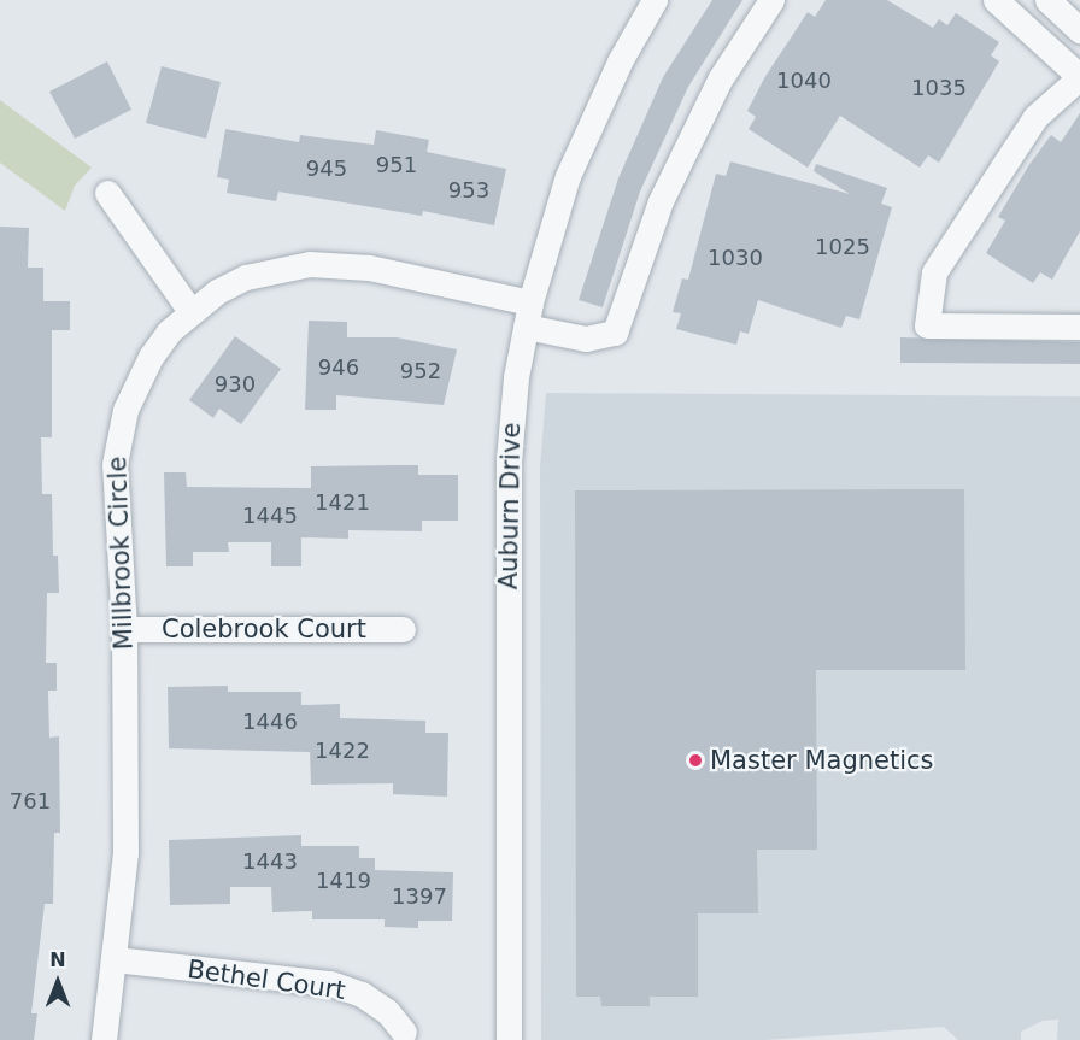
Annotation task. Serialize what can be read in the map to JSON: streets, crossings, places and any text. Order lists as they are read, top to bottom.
{
  "streets": {
    "street": [
      "Auburn Drive",
      "Millbrook Circle",
      "Colebrook Court",
      "Bethel Court"
    ]
  },
  "crossings": [
    ["Auburn Drive", "Millbrook Circle"],
    ["Millbrook Circle", "Colebrook Court"],
    ["Millbrook Circle", "Bethel Court"]
  ],
  "places": ["Master Magnetics"],
  "house_numbers": [
    "1040",
    "1035",
    "951",
    "945",
    "953",
    "1025",
    "1030",
    "946",
    "952",
    "930",
    "1421",
    "1445",
    "1446",
    "1422",
    "761",
    "1443",
    "1419",
    "1397"
  ],
  "north": "top"
}
